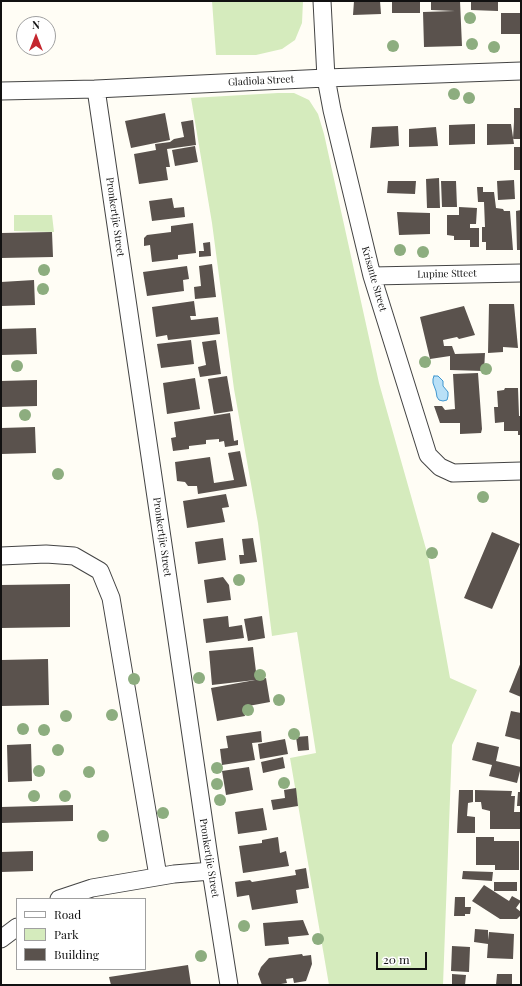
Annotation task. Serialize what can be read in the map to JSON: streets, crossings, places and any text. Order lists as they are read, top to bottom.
{
  "streets": {
    "street": [
      "Gladiola Street",
      "Pronkertjie Street",
      "Lupine Stteet",
      "Krisante Street"
    ]
  },
  "crossings": [
    ["Gladiola Street", "Pronkertjie Street"],
    ["Gladiola Street", "Krisante Street"],
    ["Lupine Stteet", "Krisante Street"]
  ],
  "legend": ["Road", "Park", "Building"],
  "scale_bar": "20 m",
  "north": "top"
}
